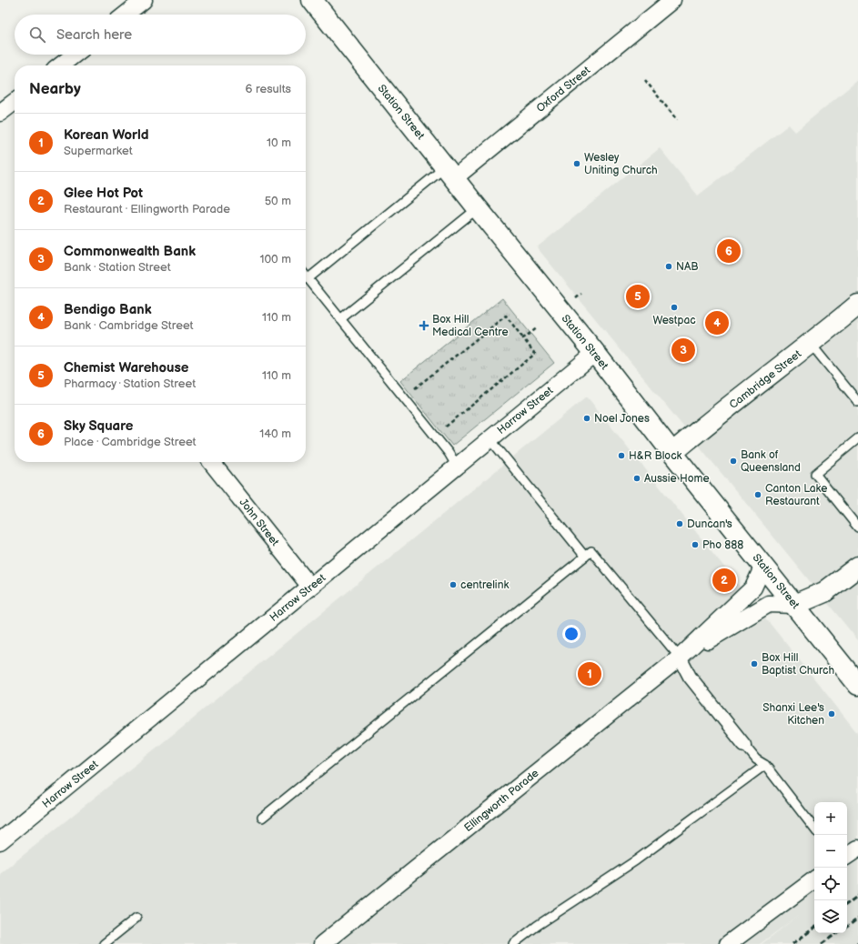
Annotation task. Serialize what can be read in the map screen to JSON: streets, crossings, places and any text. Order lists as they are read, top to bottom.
{
  "streets": {
    "main road": ["Station Street", "Cambridge Street"],
    "street": [
      "Oxford Street",
      "Harrow Street",
      "John Street",
      "Ellingworth Parade"
    ]
  },
  "crossings": [
    ["Oxford Street", "Station Street"],
    ["Station Street", "Cambridge Street"],
    ["Station Street", "Harrow Street"],
    ["Station Street", "Ellingworth Parade"],
    ["Harrow Street", "John Street"]
  ],
  "places": {
    "other": [
      "Wesley Uniting Church",
      "NAB",
      "Westpac",
      "Noel Jones",
      "H&R Block",
      "Bank of Queensland",
      "Aussie Home",
      "Canton Lake Restaurant",
      "Duncan's",
      "Pho 888",
      "centrelink",
      "Box Hill Baptist Church",
      "Shanxi Lee's Kitchen"
    ],
    "health": ["Box Hill Medical Centre"]
  },
  "page": {
    "search": "Search here",
    "heading": ["Nearby", "6 results"],
    "list": [
      {
        "mark": "1",
        "name": "Korean World",
        "note": "Supermarket",
        "value": "10 m"
      },
      {
        "mark": "2",
        "name": "Glee Hot Pot",
        "note": "Restaurant · Ellingworth Parade",
        "value": "50 m"
      },
      {
        "mark": "3",
        "name": "Commonwealth Bank",
        "note": "Bank · Station Street",
        "value": "100 m"
      },
      {
        "mark": "4",
        "name": "Bendigo Bank",
        "note": "Bank · Cambridge Street",
        "value": "110 m"
      },
      {
        "mark": "5",
        "name": "Chemist Warehouse",
        "note": "Pharmacy · Station Street",
        "value": "110 m"
      },
      {
        "mark": "6",
        "name": "Sky Square",
        "note": "Place · Cambridge Street",
        "value": "140 m"
      }
    ],
    "pins": [
      "6",
      "5",
      "4",
      "3",
      "2",
      "1"
    ],
    "map_buttons": ["+", "−"]
  }
}
